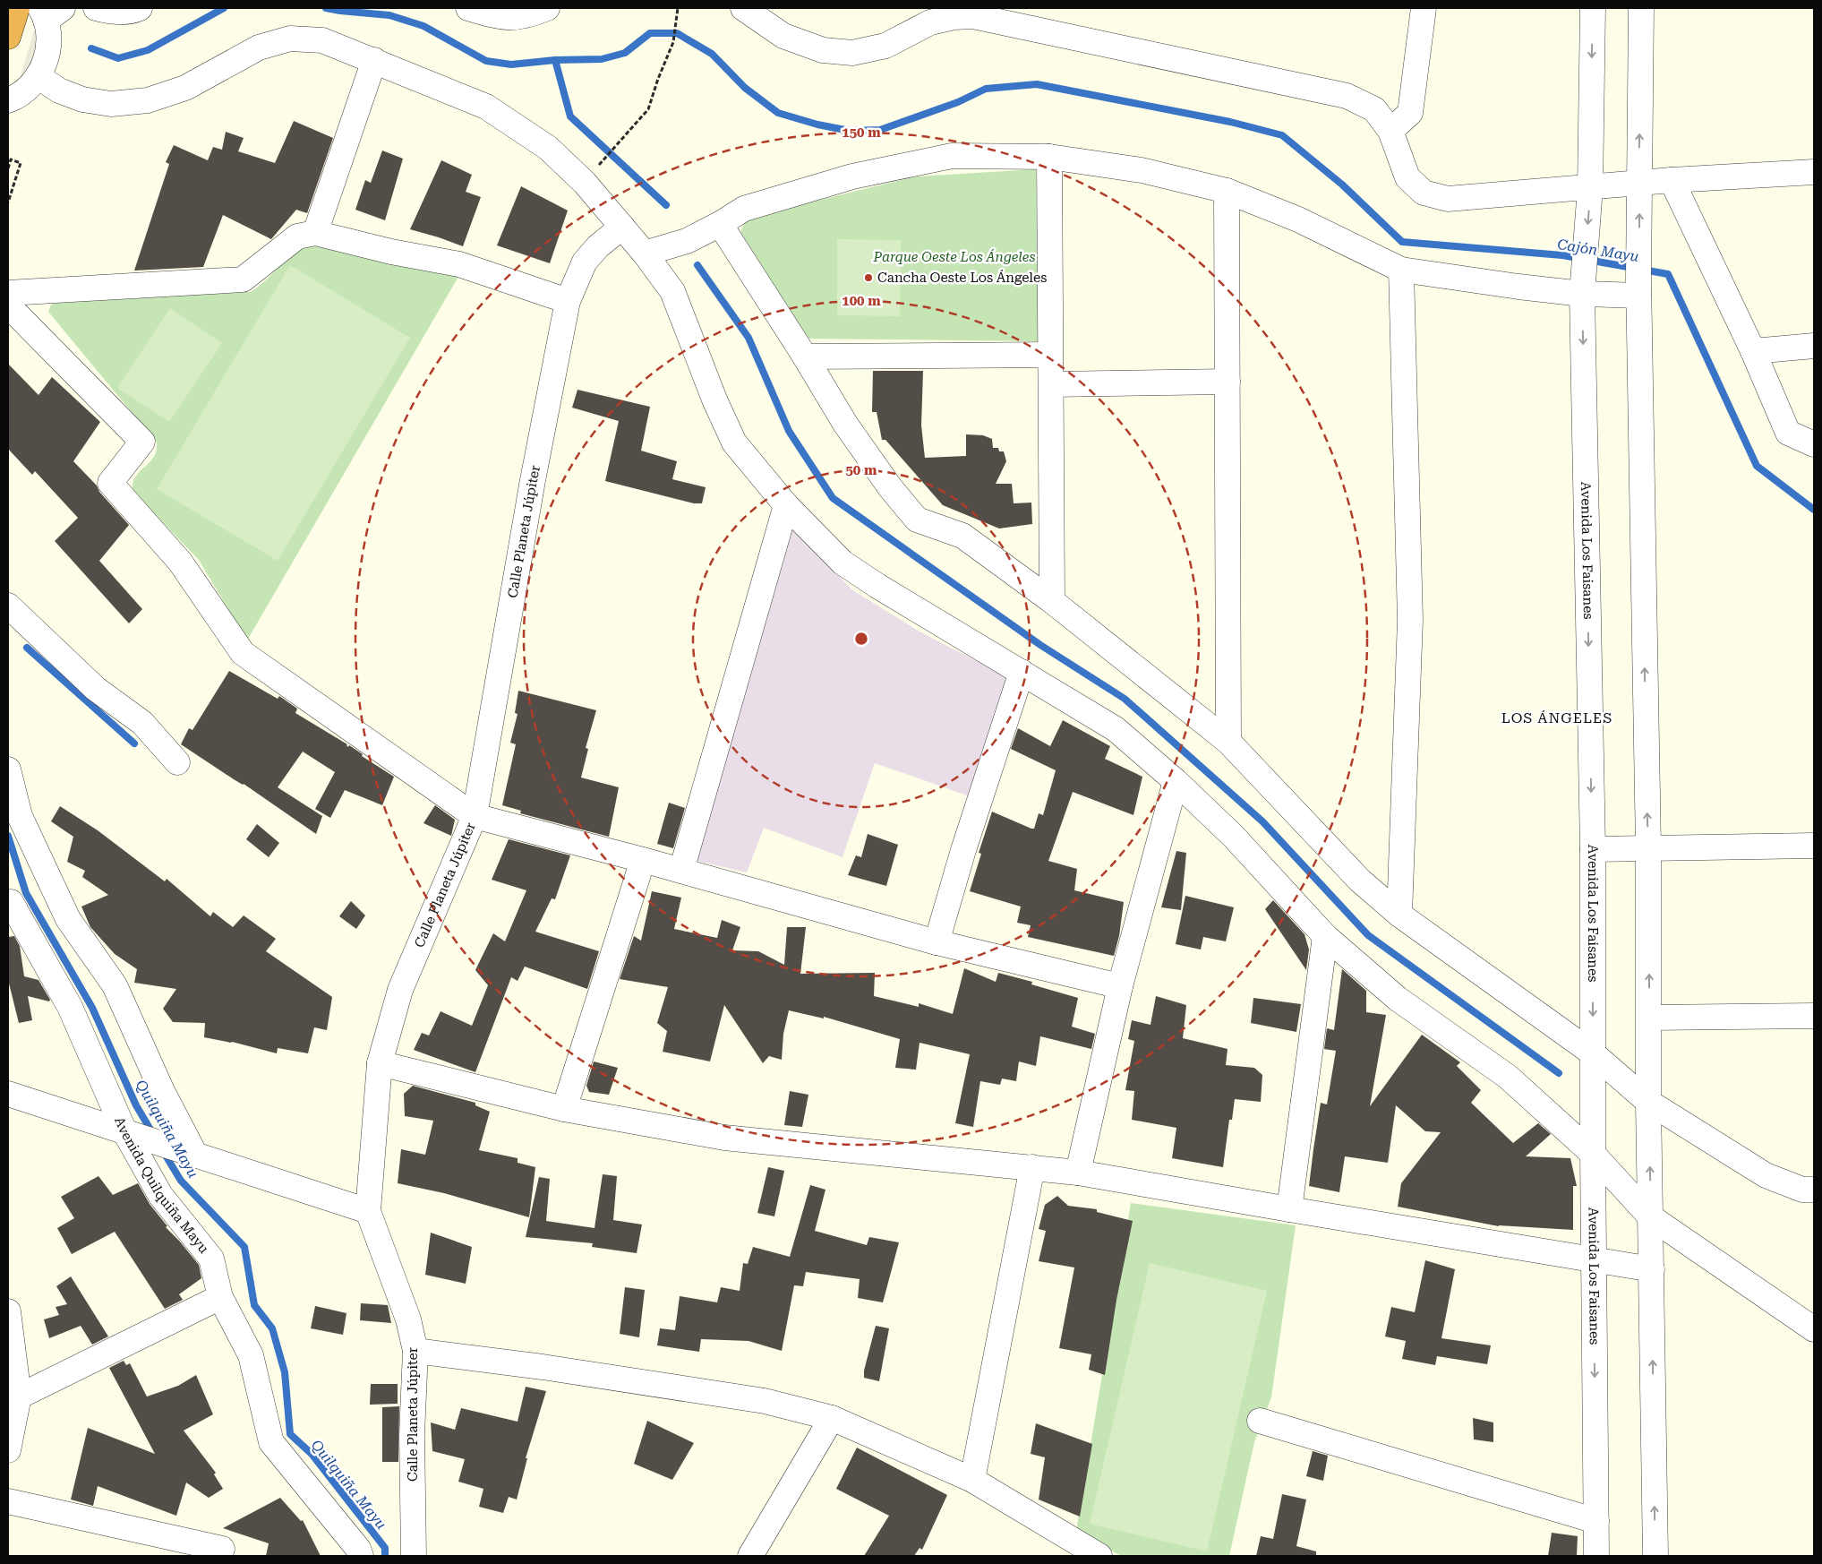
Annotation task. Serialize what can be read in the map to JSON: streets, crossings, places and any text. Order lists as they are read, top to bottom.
{
  "streets": {
    "street": ["Calle Planeta Júpiter", "Avenida Los Faisanes", "Avenida Quilquiña Mayu"]
  },
  "districts": ["LOS ÁNGELES"],
  "water": ["Cajón Mayu", "Quilquiña Mayu"],
  "parks": ["Parque Oeste Los Ángeles"],
  "places": ["Cancha Oeste Los Ángeles"],
  "rings": ["150 m", "100 m", "50 m"]
}
